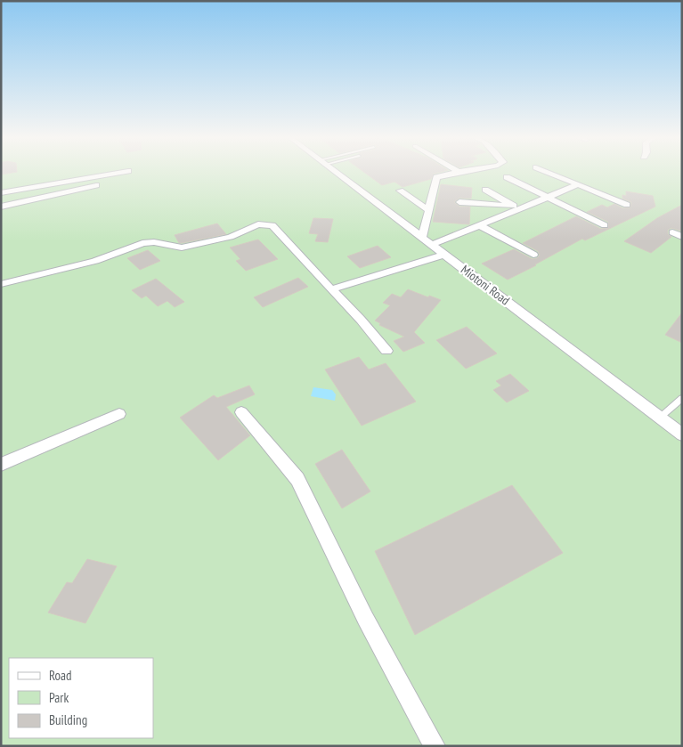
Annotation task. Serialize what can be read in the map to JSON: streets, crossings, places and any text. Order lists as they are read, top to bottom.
{
  "streets": {
    "street": ["Miotoni Road"]
  },
  "legend": ["Road", "Park", "Building"]
}
